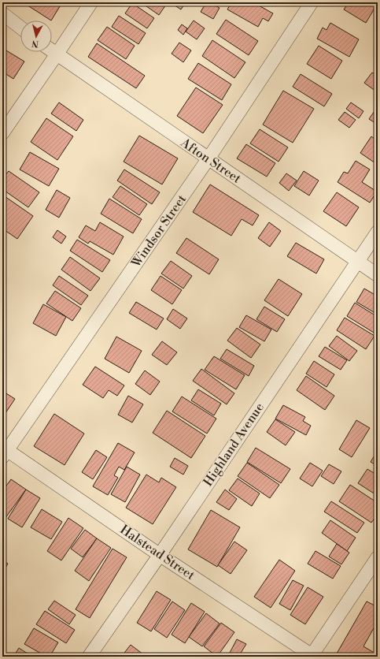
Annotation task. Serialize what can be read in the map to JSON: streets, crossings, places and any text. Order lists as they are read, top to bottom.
{
  "streets": {
    "street": [
      "Afton Street",
      "Windsor Street",
      "Highland Avenue",
      "Halstead Street"
    ]
  },
  "crossings": [
    ["Afton Street", "Windsor Street"],
    ["Afton Street", "Highland Avenue"],
    ["Windsor Street", "Halstead Street"],
    ["Highland Avenue", "Halstead Street"]
  ],
  "north": "bottom"
}
